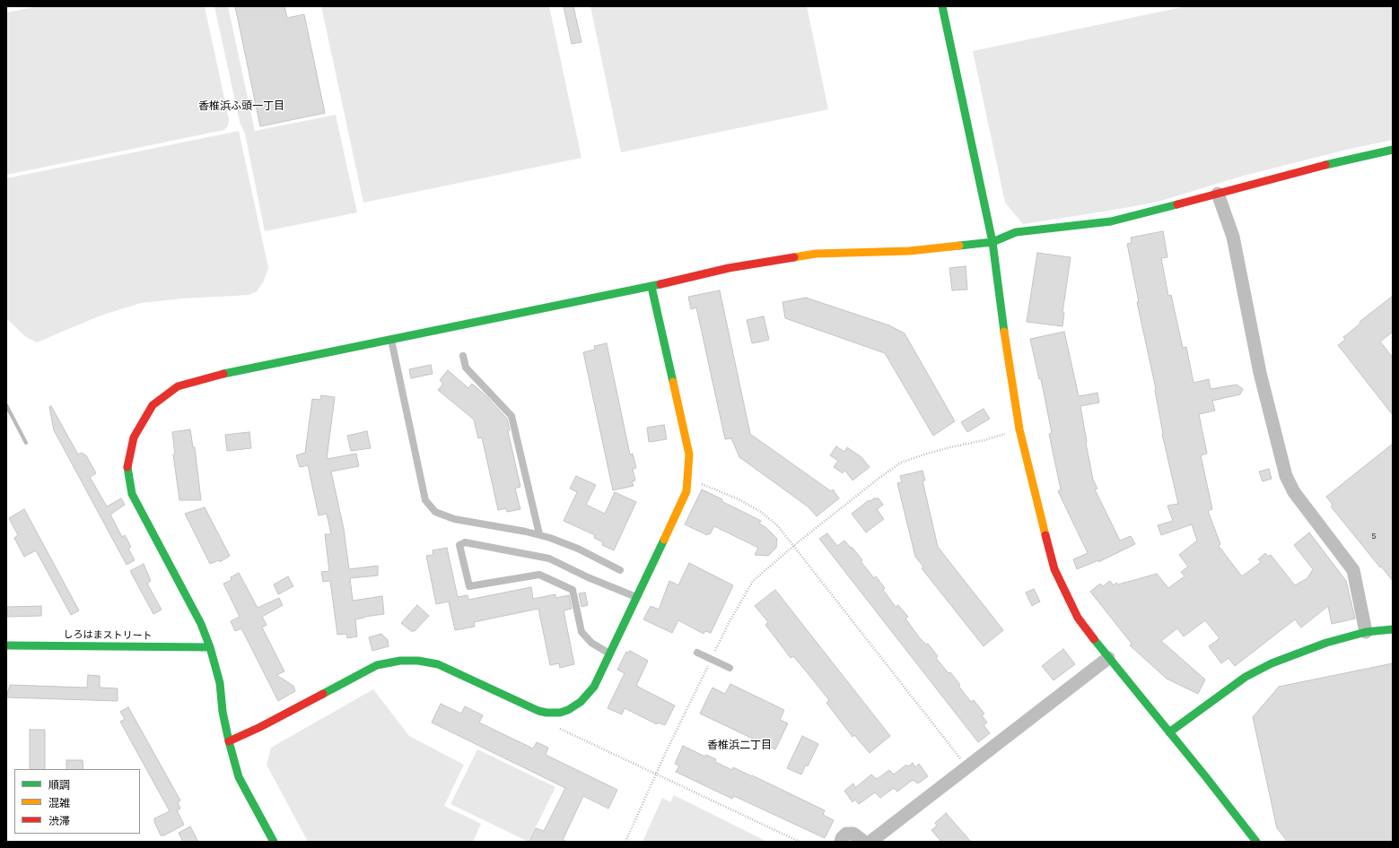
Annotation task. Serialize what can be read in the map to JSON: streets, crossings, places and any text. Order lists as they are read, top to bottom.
{
  "streets": {
    "street": ["しろはまストリート"]
  },
  "districts": ["香椎浜ふ頭一丁目", "香椎浜二丁目"],
  "house_numbers": ["5"],
  "legend": ["順調", "混雑", "渋滞"]
}
